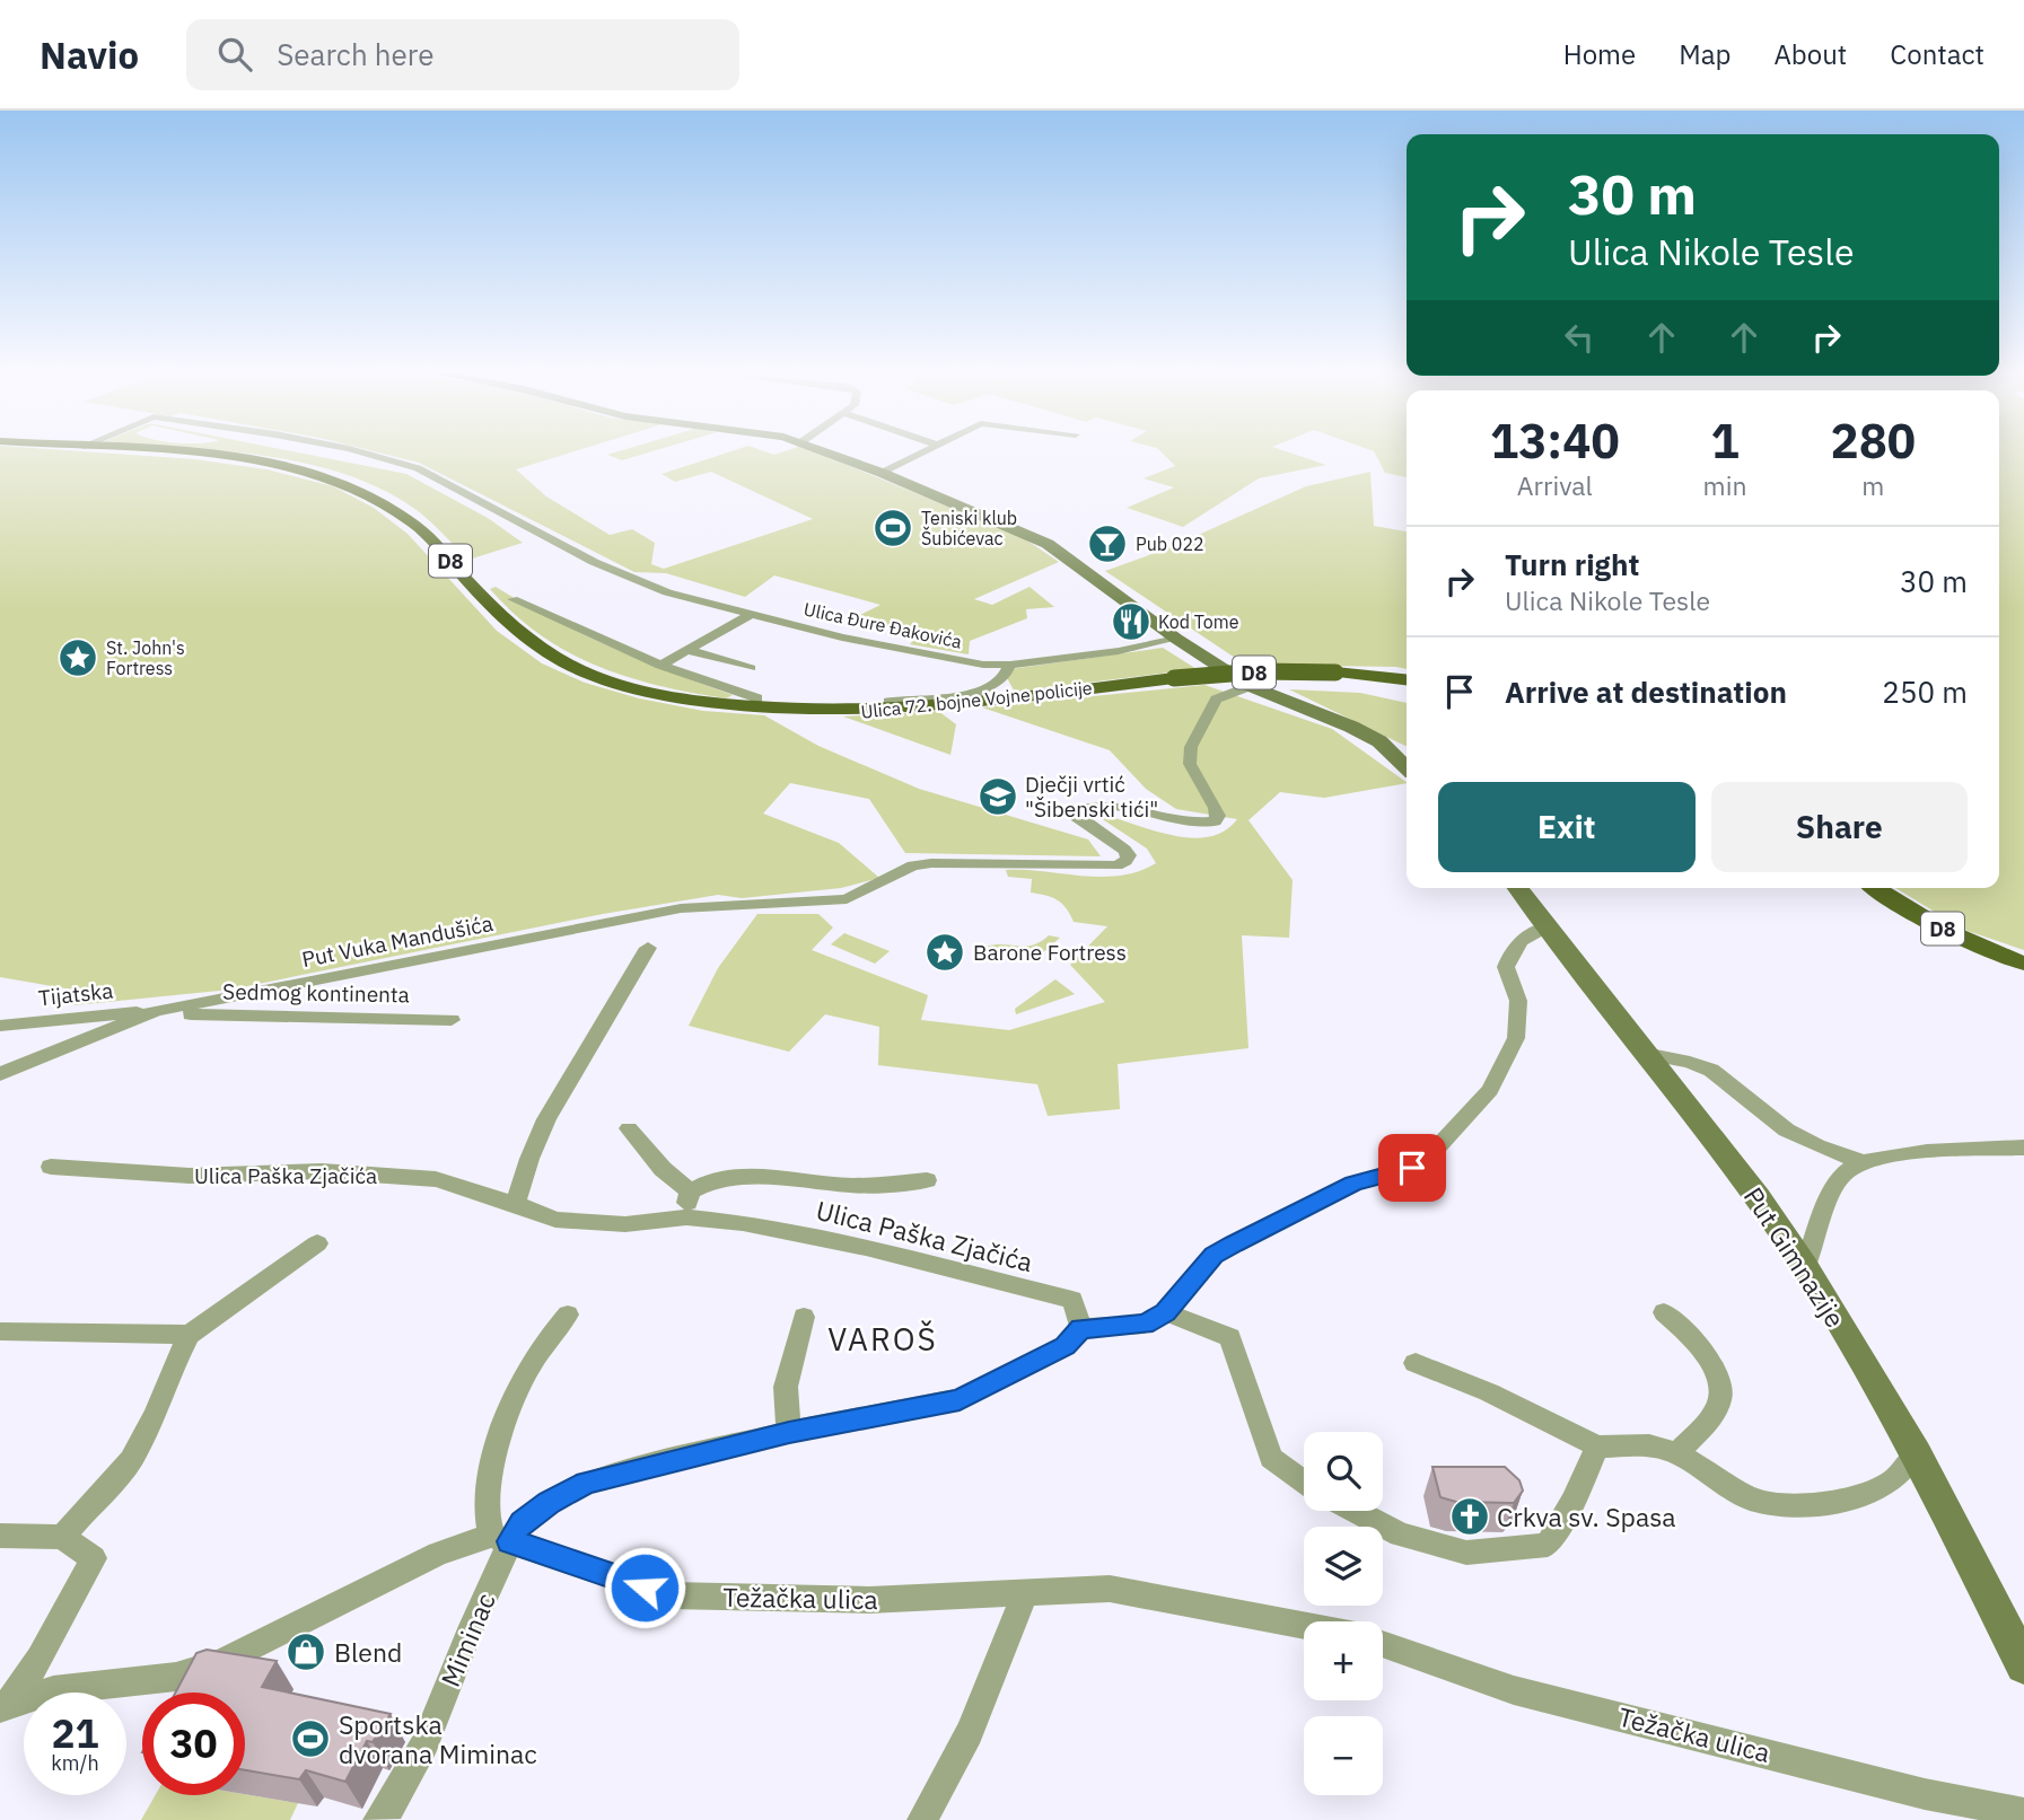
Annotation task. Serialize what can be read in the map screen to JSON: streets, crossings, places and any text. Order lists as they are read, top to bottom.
{
  "streets": {
    "main road": ["D8", "Ulica 72. bojne Vojne policije"],
    "street": [
      "Ulica Đure Đakovića",
      "Put Vuka Mandušića",
      "Sedmog kontinenta",
      "Tijatska",
      "Ulica Paška Zjačića",
      "Put Gimnazije",
      "Težačka ulica",
      "Miminac"
    ]
  },
  "crossings": [
    ["Put Vuka Mandušića", "Sedmog kontinenta"],
    ["Put Vuka Mandušića", "Tijatska"],
    ["Težačka ulica", "Miminac"]
  ],
  "districts": ["VAROŠ"],
  "places": {
    "sports": ["Teniski klub Šubićevac", "Sportska dvorana Miminac"],
    "bar": ["Pub 022"],
    "restaurant": ["Kod Tome"],
    "place": ["St. John's Fortress", "Barone Fortress"],
    "school or university": ["Dječji vrtić \"Šibenski tići\""],
    "church": ["Crkva sv. Spasa"],
    "shop": ["Blend"]
  },
  "page": {
    "header": "Navio",
    "search": "Search here",
    "nav": [
      "Home",
      "Map",
      "About",
      "Contact"
    ],
    "turn": ["30 m", "Ulica Nikole Tesle"],
    "eta": [
      "13:40",
      "Arrival",
      "1",
      "min",
      "280",
      "m"
    ],
    "list": [
      {
        "name": "Turn right",
        "note": "Ulica Nikole Tesle",
        "value": "30 m"
      },
      {
        "name": "Arrive at destination",
        "value": "250 m"
      }
    ],
    "buttons": ["Exit", "Share"],
    "map_buttons": ["+", "−"],
    "speed": "21 km/h",
    "limit": "30"
  }
}
